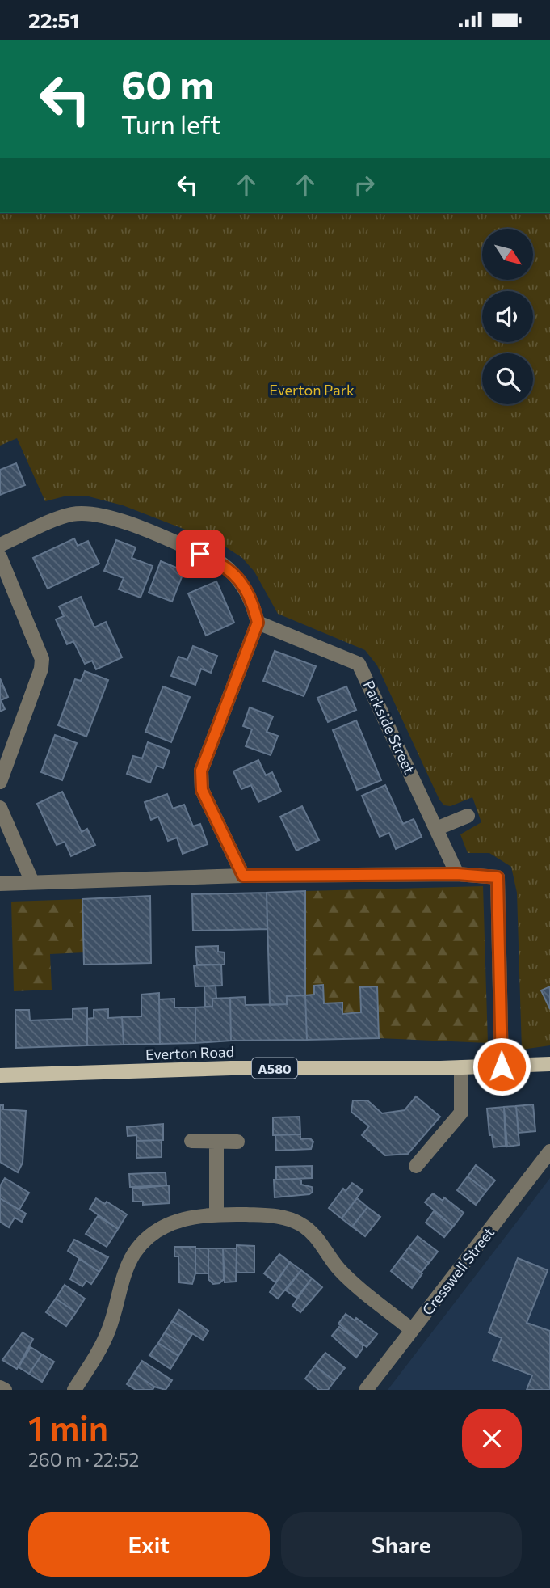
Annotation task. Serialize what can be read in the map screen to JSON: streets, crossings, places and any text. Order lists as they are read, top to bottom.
{
  "streets": {
    "main road": ["Everton Road", "A580"],
    "street": ["Parkside Street", "Cresswell Street"]
  },
  "parks": ["Everton Park"],
  "north": "bottom right",
  "page": {
    "status": "22:51",
    "turn": ["60 m", "Turn left"],
    "heading": ["1 min", "260 m · 22:52"],
    "buttons": ["Exit", "Share"]
  }
}
